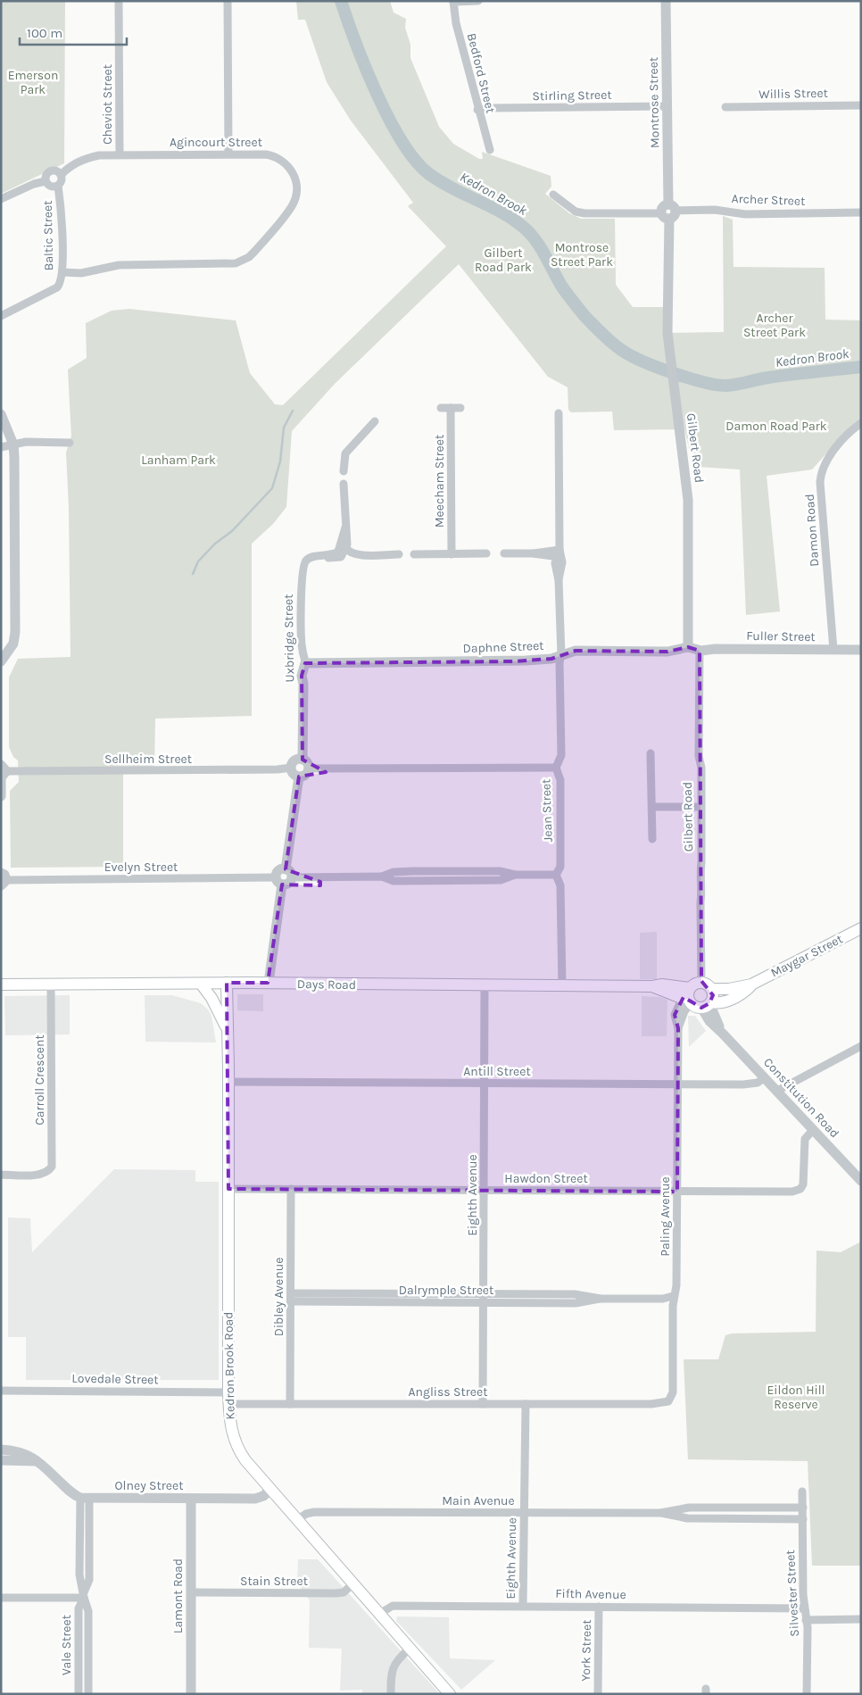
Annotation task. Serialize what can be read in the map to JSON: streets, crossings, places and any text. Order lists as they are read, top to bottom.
{
  "streets": {
    "main road": ["Maygar Street", "Days Road", "Kedron Brook Road"],
    "street": [
      "Bedford Street",
      "Willis Street",
      "Stirling Street",
      "Montrose Street",
      "Cheviot Street",
      "Agincourt Street",
      "Archer Street",
      "Baltic Street",
      "Gilbert Road",
      "Meecham Street",
      "Damon Road",
      "Fuller Street",
      "Uxbridge Street",
      "Daphne Street",
      "Sellheim Street",
      "Jean Street",
      "Evelyn Street",
      "Antill Street",
      "Carroll Crescent",
      "Constitution Road",
      "Hawdon Street",
      "Eighth Avenue",
      "Paling Avenue",
      "Dalrymple Street",
      "Dibley Avenue",
      "Lovedale Street",
      "Angliss Street",
      "Olney Street",
      "Main Avenue",
      "Stain Street",
      "Silvester Street",
      "Fifth Avenue",
      "Lamont Road",
      "Vale Street",
      "York Street"
    ]
  },
  "crossings": [
    ["Bedford Street", "Stirling Street"],
    ["Stirling Street", "Montrose Street"],
    ["Montrose Street", "Archer Street"],
    ["Montrose Street", "Gilbert Road"],
    ["Cheviot Street", "Agincourt Street"],
    ["Agincourt Street", "Baltic Street"],
    ["Gilbert Road", "Fuller Street"],
    ["Gilbert Road", "Daphne Street"],
    ["Gilbert Road", "Maygar Street"],
    ["Damon Road", "Fuller Street"],
    ["Fuller Street", "Daphne Street"],
    ["Uxbridge Street", "Daphne Street"],
    ["Uxbridge Street", "Sellheim Street"],
    ["Daphne Street", "Jean Street"],
    ["Jean Street", "Days Road"],
    ["Maygar Street", "Days Road"],
    ["Maygar Street", "Constitution Road"],
    ["Days Road", "Carroll Crescent"],
    ["Days Road", "Constitution Road"],
    ["Days Road", "Eighth Avenue"],
    ["Days Road", "Paling Avenue"],
    ["Days Road", "Kedron Brook Road"],
    ["Antill Street", "Constitution Road"],
    ["Antill Street", "Eighth Avenue"],
    ["Antill Street", "Paling Avenue"],
    ["Antill Street", "Kedron Brook Road"],
    ["Constitution Road", "Hawdon Street"],
    ["Hawdon Street", "Eighth Avenue"],
    ["Hawdon Street", "Paling Avenue"],
    ["Hawdon Street", "Dibley Avenue"],
    ["Hawdon Street", "Kedron Brook Road"],
    ["Eighth Avenue", "Dalrymple Street"],
    ["Eighth Avenue", "Angliss Street"],
    ["Eighth Avenue", "Main Avenue"],
    ["Eighth Avenue", "Fifth Avenue"],
    ["Paling Avenue", "Dalrymple Street"],
    ["Paling Avenue", "Angliss Street"],
    ["Dalrymple Street", "Dibley Avenue"],
    ["Dibley Avenue", "Angliss Street"],
    ["Kedron Brook Road", "Lovedale Street"],
    ["Kedron Brook Road", "Angliss Street"],
    ["Kedron Brook Road", "Olney Street"],
    ["Kedron Brook Road", "Main Avenue"],
    ["Kedron Brook Road", "Stain Street"],
    ["Kedron Brook Road", "Fifth Avenue"],
    ["Olney Street", "Lamont Road"],
    ["Olney Street", "Vale Street"],
    ["Main Avenue", "Silvester Street"],
    ["Stain Street", "Lamont Road"],
    ["Silvester Street", "Fifth Avenue"],
    ["Fifth Avenue", "York Street"]
  ],
  "water": ["Kedron Brook"],
  "parks": [
    "Emerson Park",
    "Montrose Street Park",
    "Gilbert Road Park",
    "Archer Street Park",
    "Damon Road Park",
    "Lanham Park",
    "Eildon Hill Reserve"
  ],
  "scale_bar": "100 m"
}
